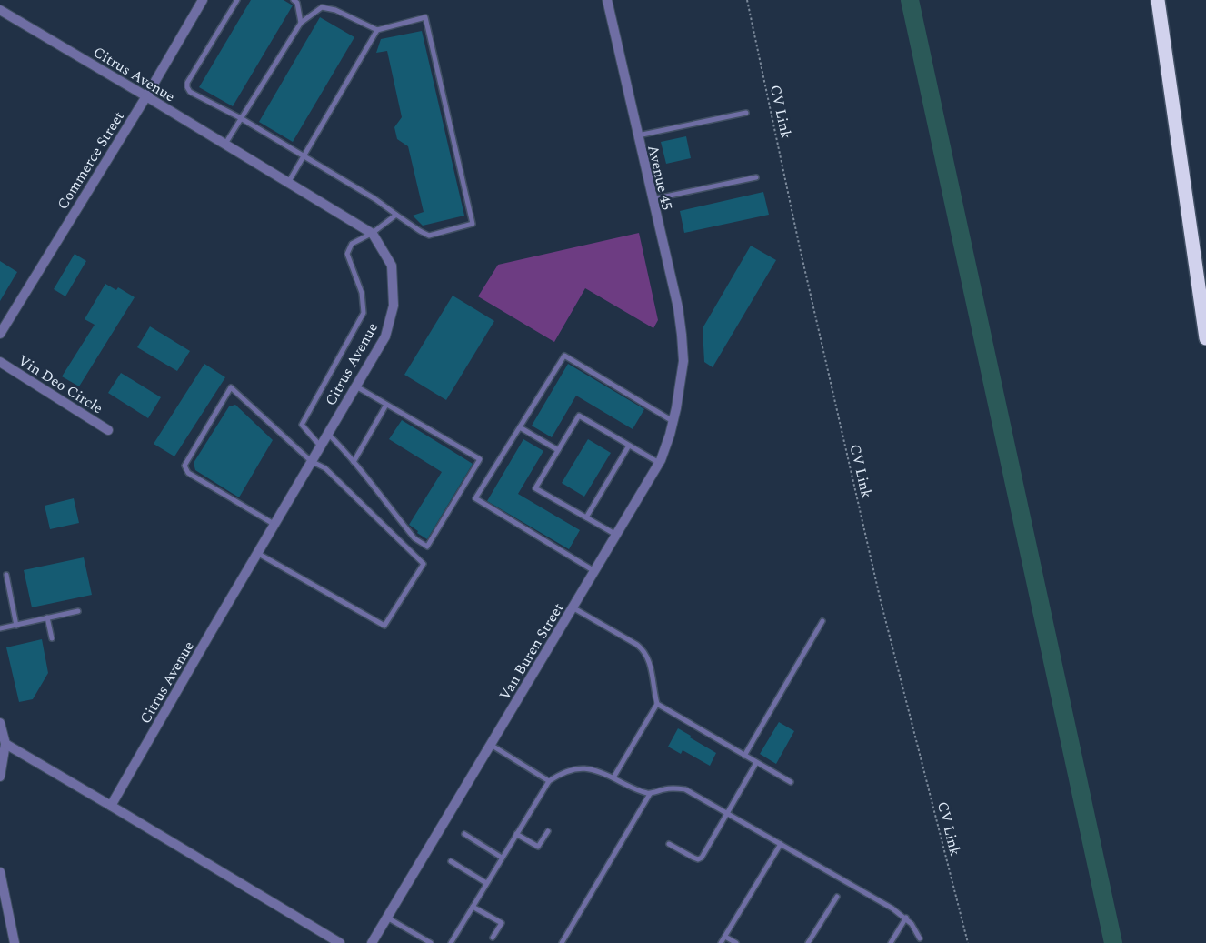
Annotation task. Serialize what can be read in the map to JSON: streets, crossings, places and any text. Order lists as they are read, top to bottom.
{
  "streets": {
    "street": [
      "Citrus Avenue",
      "Commerce Street",
      "Avenue 45",
      "Vin Deo Circle",
      "Van Buren Street"
    ],
    "path": ["CV Link"]
  },
  "crossings": [
    ["Citrus Avenue", "Commerce Street"],
    ["Avenue 45", "Van Buren Street"]
  ]
}
